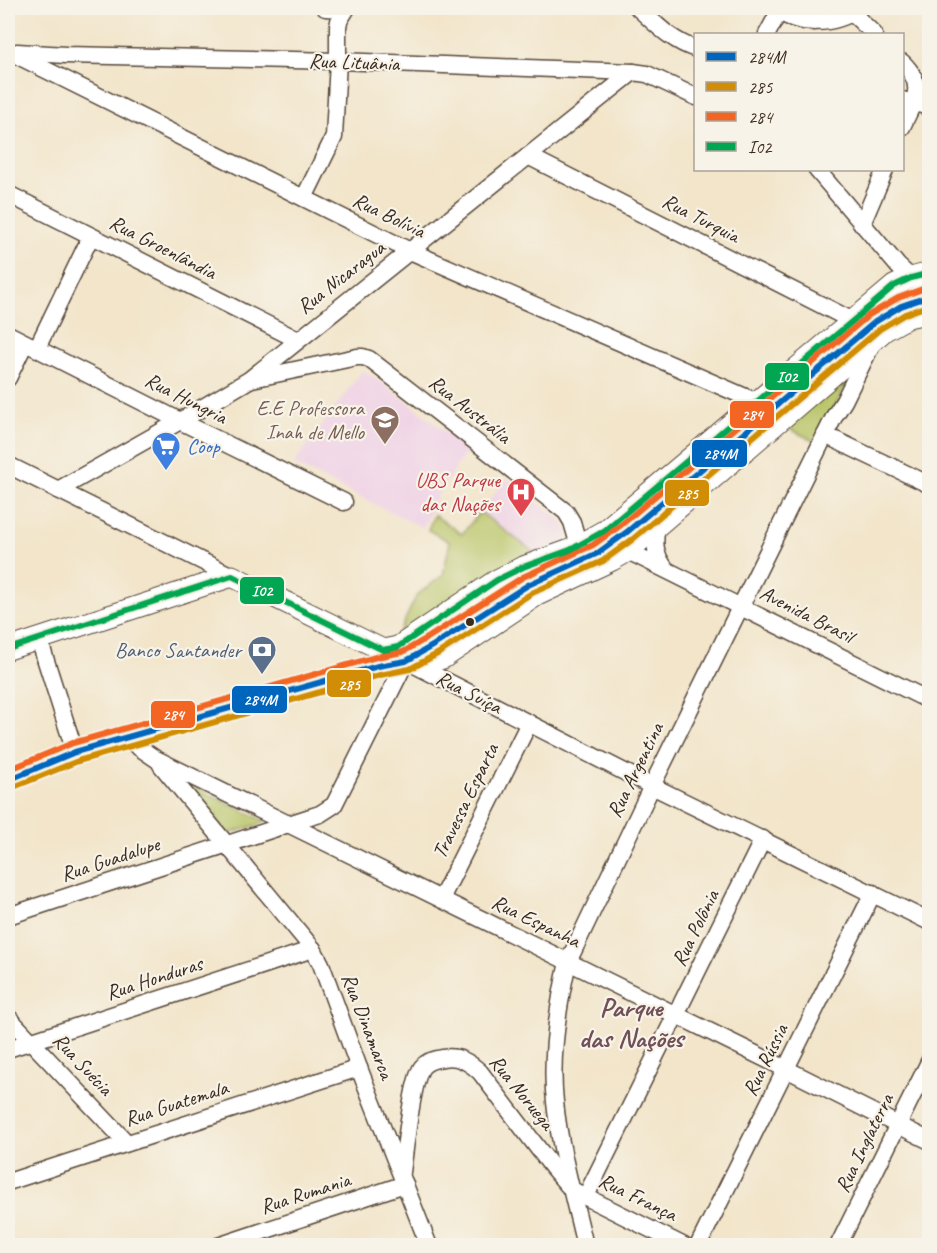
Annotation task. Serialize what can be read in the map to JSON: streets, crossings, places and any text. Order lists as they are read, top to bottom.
{
  "streets": {
    "main road": ["Rua Suíça"],
    "street": [
      "Rua Lituânia",
      "Rua Bolívia",
      "Rua Turquia",
      "Rua Groenlândia",
      "Rua Nicaragua",
      "Rua Hungria",
      "Rua Austrália",
      "Avenida Brasil",
      "Rua Argentina",
      "Travessa Esparta",
      "Rua Guadalupe",
      "Rua Espanha",
      "Rua Polônia",
      "Rua Honduras",
      "Rua Dinamarca",
      "Rua Rússia",
      "Rua Suécia",
      "Rua Noruega",
      "Rua Guatemala",
      "Rua Inglaterra",
      "Rua Rumania",
      "Rua França"
    ]
  },
  "crossings": [
    ["Rua Lituânia", "Rua Bolívia"],
    ["Rua Lituânia", "Rua Nicaragua"],
    ["Rua Bolívia", "Rua Nicaragua"],
    ["Rua Turquia", "Rua Nicaragua"],
    ["Rua Groenlândia", "Rua Nicaragua"],
    ["Rua Nicaragua", "Rua Hungria"],
    ["Rua Nicaragua", "Rua Austrália"],
    ["Rua Nicaragua", "Rua Suíça"],
    ["Avenida Brasil", "Rua Argentina"],
    ["Rua Suíça", "Rua Argentina"],
    ["Rua Suíça", "Travessa Esparta"],
    ["Rua Suíça", "Rua Polônia"],
    ["Rua Suíça", "Rua Rússia"],
    ["Rua Argentina", "Rua Espanha"],
    ["Rua Argentina", "Rua Polônia"],
    ["Rua Argentina", "Rua Noruega"],
    ["Rua Argentina", "Rua França"],
    ["Travessa Esparta", "Rua Espanha"],
    ["Rua Guadalupe", "Rua Espanha"],
    ["Rua Guadalupe", "Rua Dinamarca"],
    ["Rua Espanha", "Rua Polônia"],
    ["Rua Espanha", "Rua Dinamarca"],
    ["Rua Espanha", "Rua Rússia"],
    ["Rua Espanha", "Rua Inglaterra"],
    ["Rua Polônia", "Rua Noruega"],
    ["Rua Polônia", "Rua França"],
    ["Rua Honduras", "Rua Dinamarca"],
    ["Rua Honduras", "Rua Suécia"],
    ["Rua Dinamarca", "Rua Noruega"],
    ["Rua Dinamarca", "Rua Guatemala"],
    ["Rua Dinamarca", "Rua Rumania"],
    ["Rua Suécia", "Rua Guatemala"],
    ["Rua Noruega", "Rua Rumania"],
    ["Rua Noruega", "Rua França"]
  ],
  "districts": ["Parque das Nações"],
  "places": {
    "school or university": ["E.E Professora Inah de Mello"],
    "supermarket": ["Coop"],
    "hospital": ["UBS Parque das Nações"],
    "bank": ["Banco Santander"]
  },
  "lines": [
    "transit line I02",
    "transit line 284",
    "transit line 284M",
    "transit line 285"
  ],
  "legend": [
    "284M",
    "285",
    "284",
    "I02"
  ]
}
